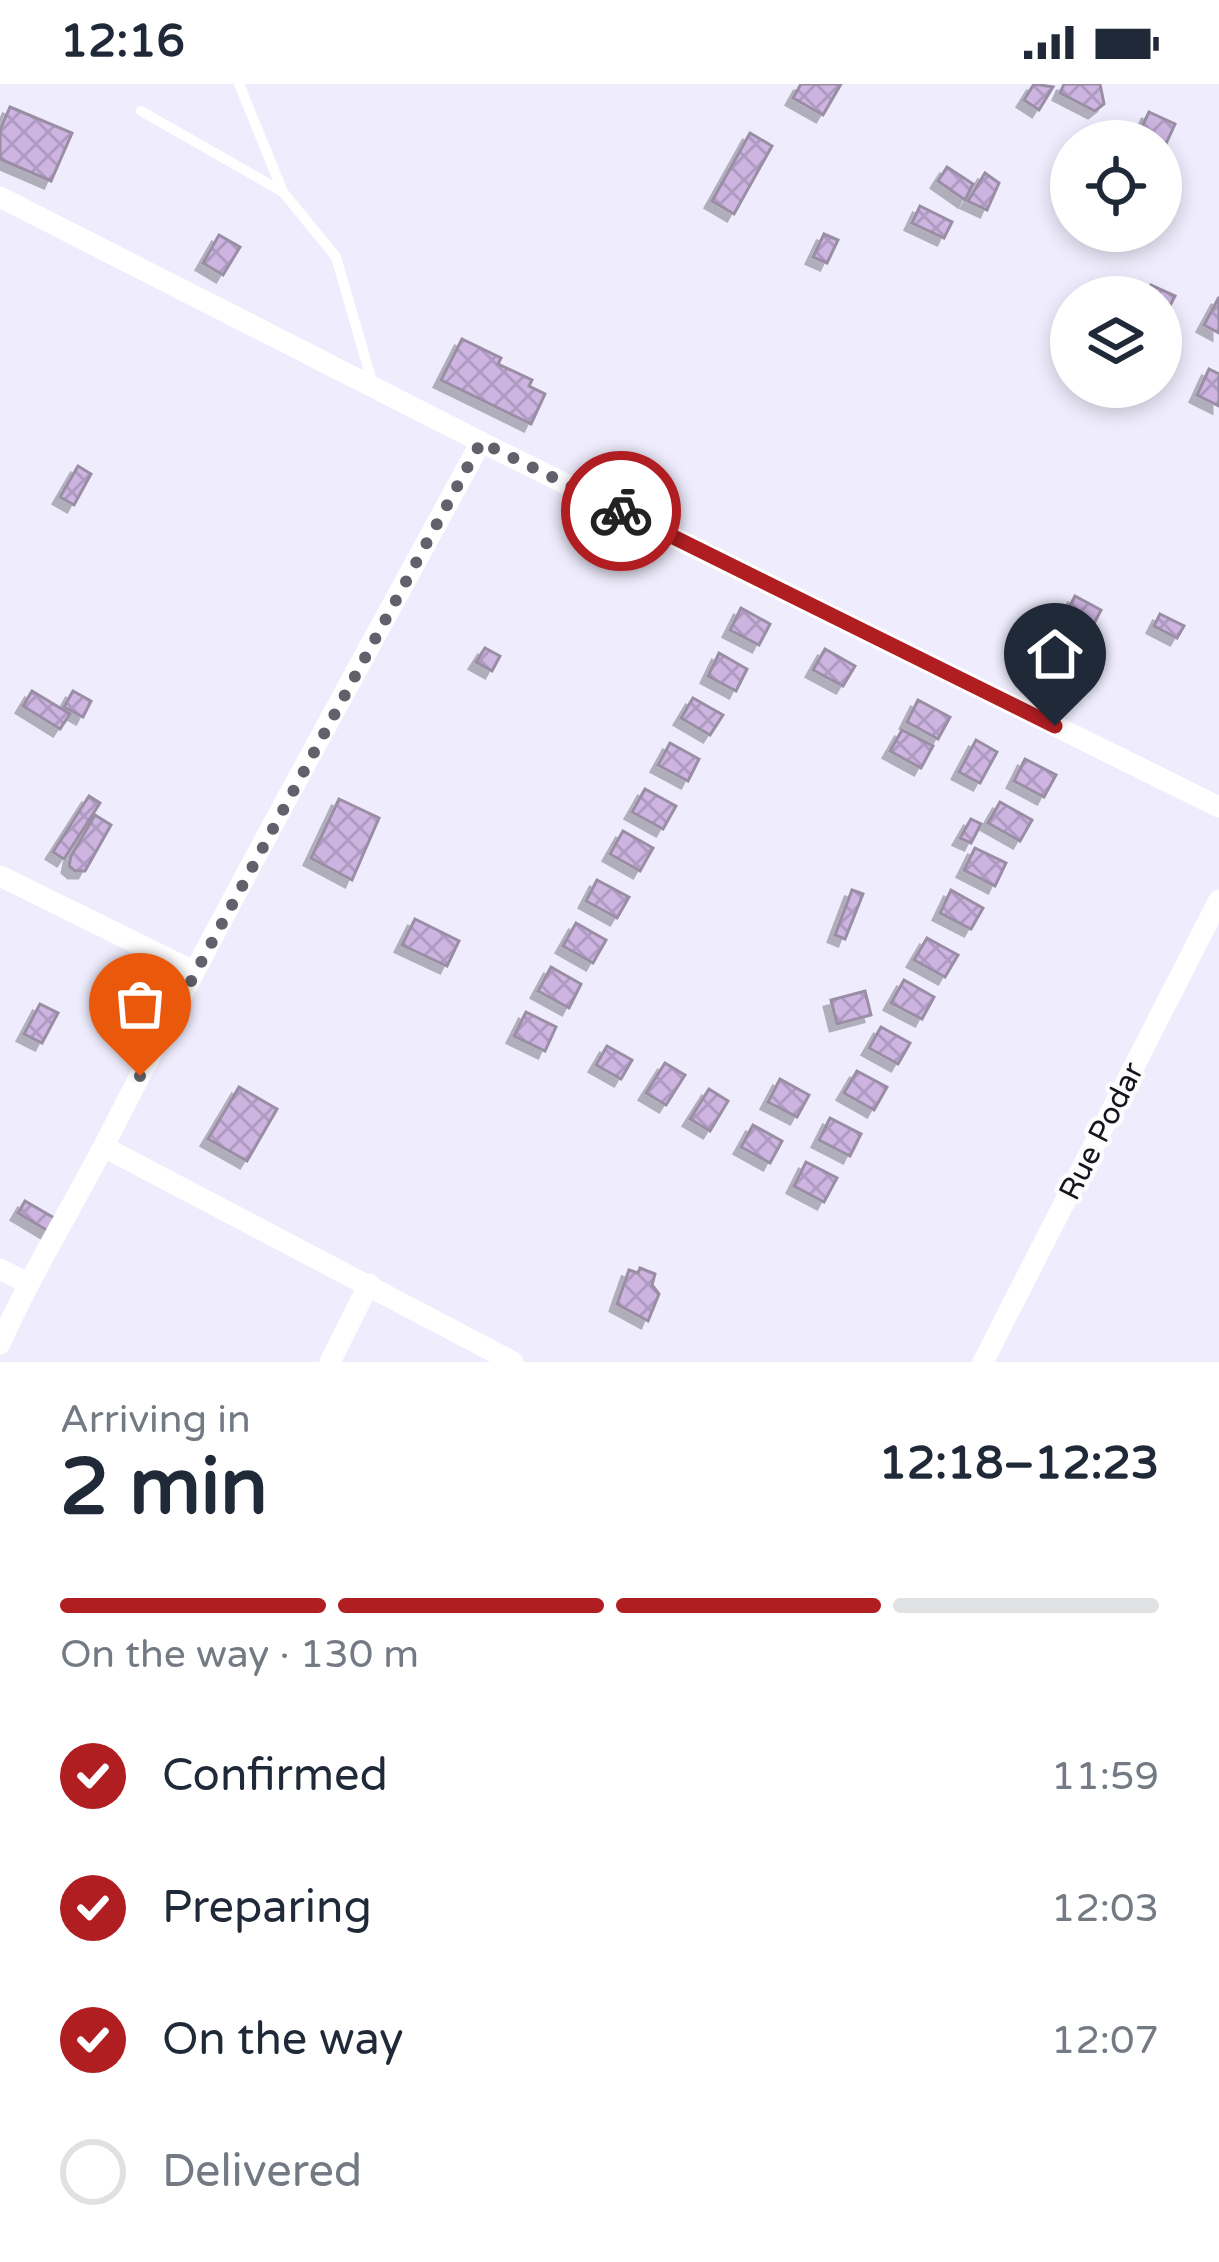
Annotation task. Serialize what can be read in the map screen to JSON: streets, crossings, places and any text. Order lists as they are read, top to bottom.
{
  "streets": {
    "street": ["Rue Podar"]
  },
  "page": {
    "status": "12:16",
    "heading": ["2 min", "Arriving in", "12:18–12:23"],
    "bar": "On the way · 130 m",
    "list": [
      ["Confirmed", "11:59"],
      ["Preparing", "12:03"],
      ["On the way", "12:07"],
      "Delivered"
    ]
  }
}
